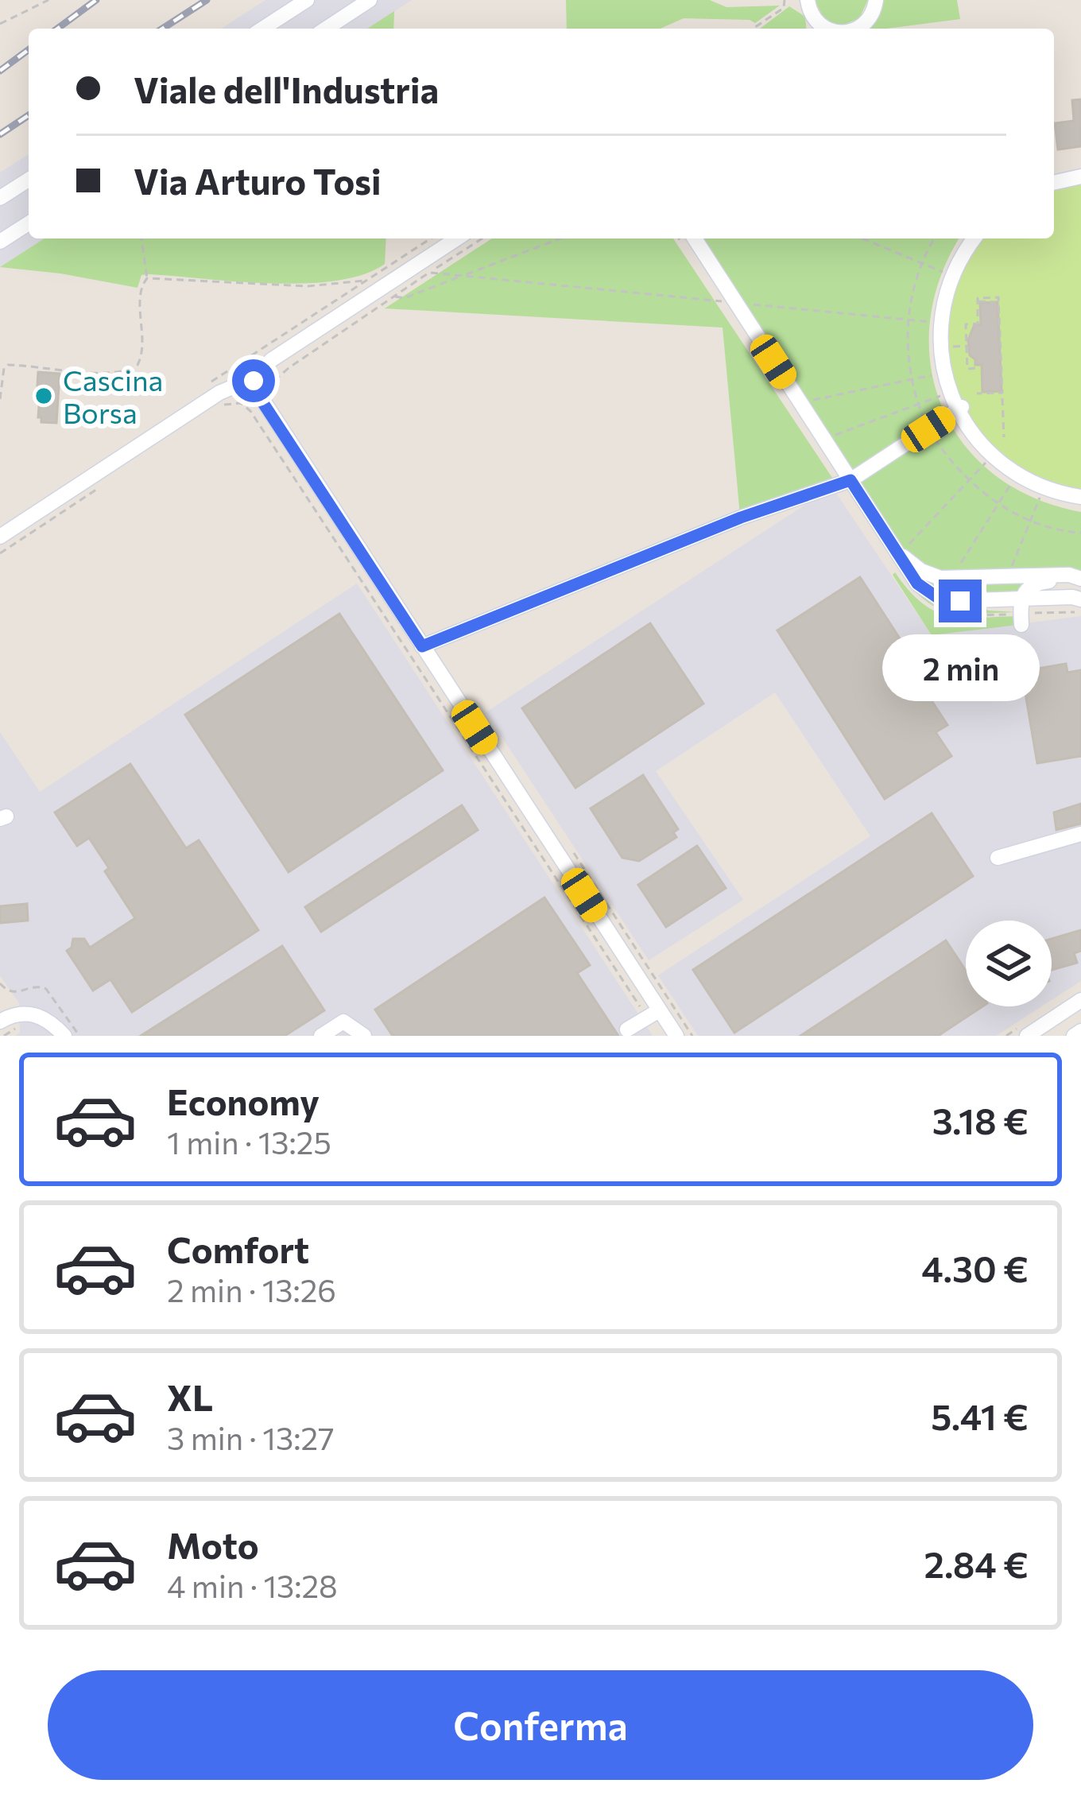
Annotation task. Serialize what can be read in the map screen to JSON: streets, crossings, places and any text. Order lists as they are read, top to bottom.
{
  "places": ["Cascina Borsa"],
  "page": {
    "banner": ["Viale dell'Industria", "Via Arturo Tosi"],
    "bubble": "2 min",
    "list": [
      {
        "name": "Economy",
        "note": "1 min · 13:25",
        "value": "3.18 €"
      },
      {
        "name": "Comfort",
        "note": "2 min · 13:26",
        "value": "4.30 €"
      },
      {
        "name": "XL",
        "note": "3 min · 13:27",
        "value": "5.41 €"
      },
      {
        "name": "Moto",
        "note": "4 min · 13:28",
        "value": "2.84 €"
      }
    ],
    "buttons": "Conferma"
  }
}
